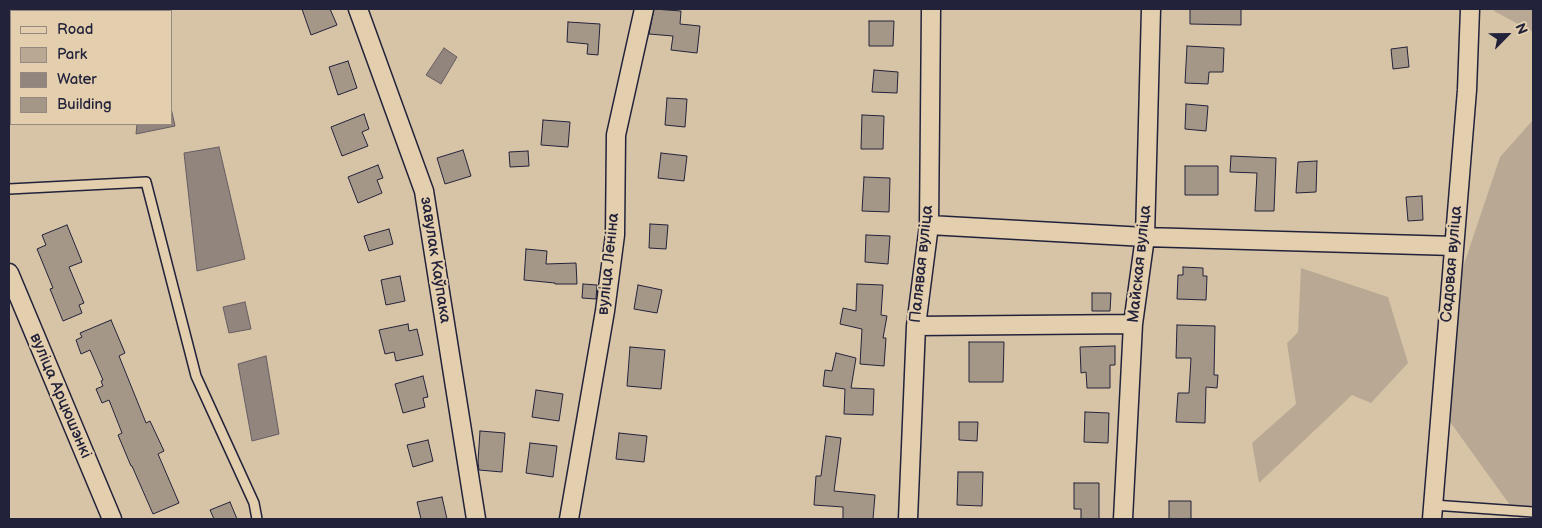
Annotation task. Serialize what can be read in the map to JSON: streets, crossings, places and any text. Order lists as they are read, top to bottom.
{
  "streets": {
    "street": [
      "завулак Каўпака",
      "вуліца Леніна",
      "Палявая вуліца",
      "Майская вуліца",
      "Садовая вуліца",
      "вуліца Арцюшэнкі"
    ]
  },
  "legend": [
    "Road",
    "Park",
    "Water",
    "Building"
  ],
  "north": "top right"
}
